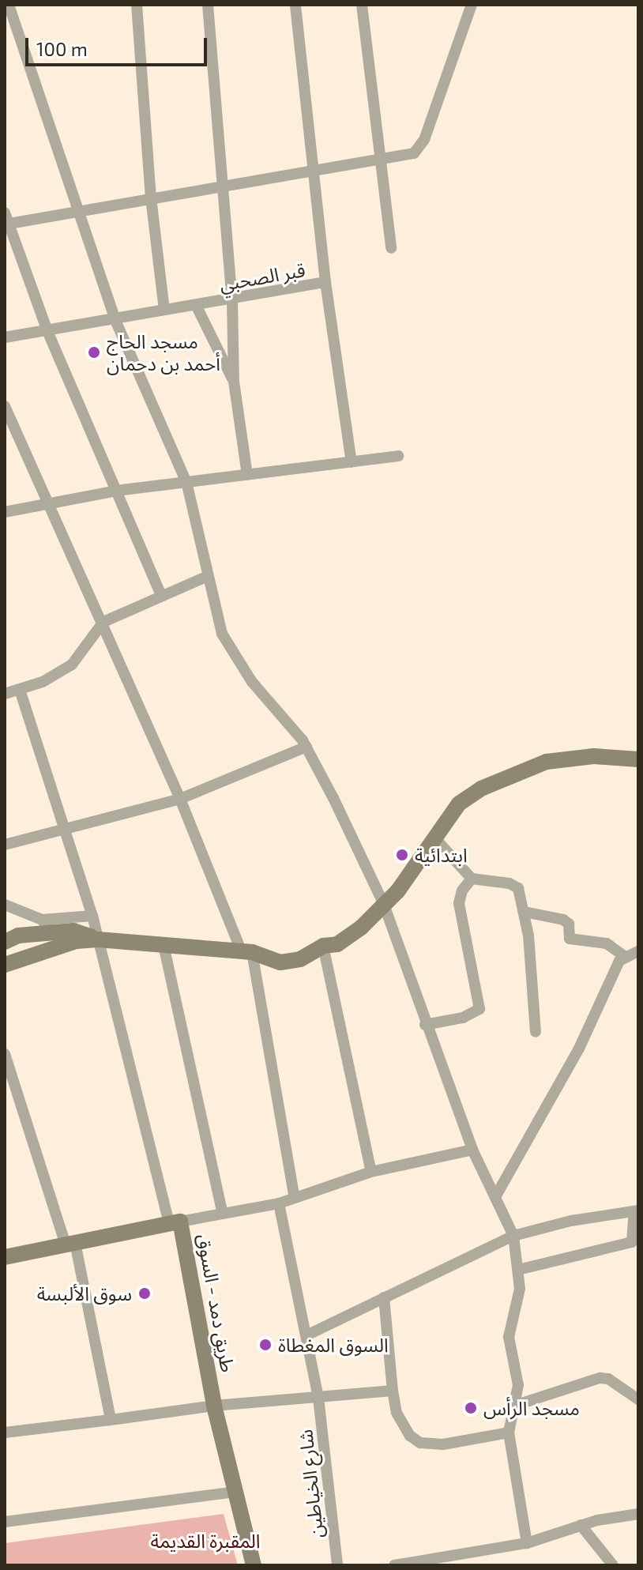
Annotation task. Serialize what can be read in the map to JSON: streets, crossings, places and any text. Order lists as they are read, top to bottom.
{
  "streets": {
    "street": ["قبر الصحبي", "طريق دمد - السوق", "شارع الخياطين"]
  },
  "parks": ["المقبرة القديمة"],
  "places": [
    "مسجد الحاج أحمد بن دحمان",
    "ابتدائية",
    "سوق الألبسة",
    "السوق المغطاة",
    "مسجد الرأس"
  ],
  "scale_bar": "100 m"
}
